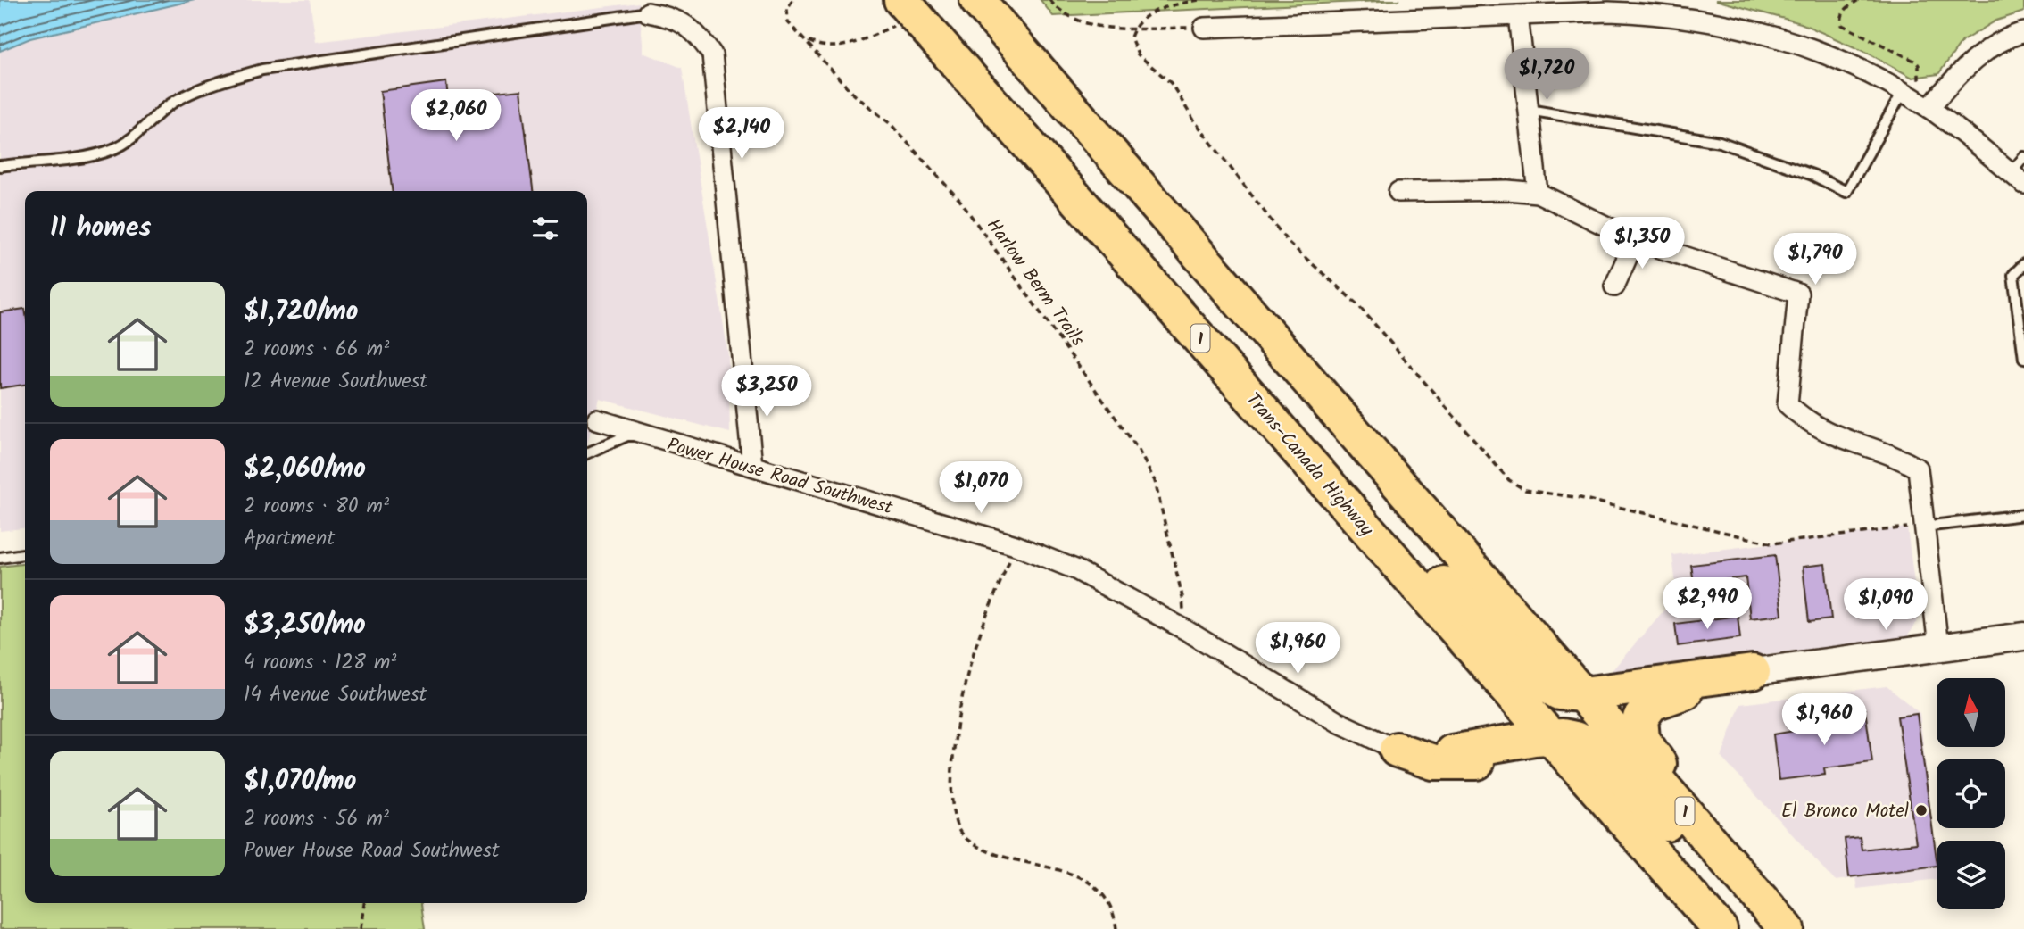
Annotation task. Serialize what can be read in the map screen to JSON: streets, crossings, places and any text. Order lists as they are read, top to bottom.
{
  "streets": {
    "highway": ["1", "Trans-Canada Highway"],
    "street": ["Power House Road Southwest"],
    "path": ["Harlow Berm Trails"]
  },
  "crossings": [
    ["Harlow Berm Trails", "Power House Road Southwest"]
  ],
  "places": ["El Bronco Motel"],
  "north": "top",
  "page": {
    "price": [
      "$1,720",
      "$2,060",
      "$2,140",
      "$1,350",
      "$1,790",
      "$3,250",
      "$1,070",
      "$2,990",
      "$1,090",
      "$1,960",
      "$1,960"
    ],
    "heading": "11 homes",
    "list": [
      {
        "name": "$1,720/mo",
        "note": "2 rooms · 66 m² · 12 Avenue Southwest"
      },
      {
        "name": "$2,060/mo",
        "note": "2 rooms · 80 m² · Apartment"
      },
      {
        "name": "$3,250/mo",
        "note": "4 rooms · 128 m² · 14 Avenue Southwest"
      },
      {
        "name": "$1,070/mo",
        "note": "2 rooms · 56 m² · Power House Road Southwest"
      }
    ]
  }
}
